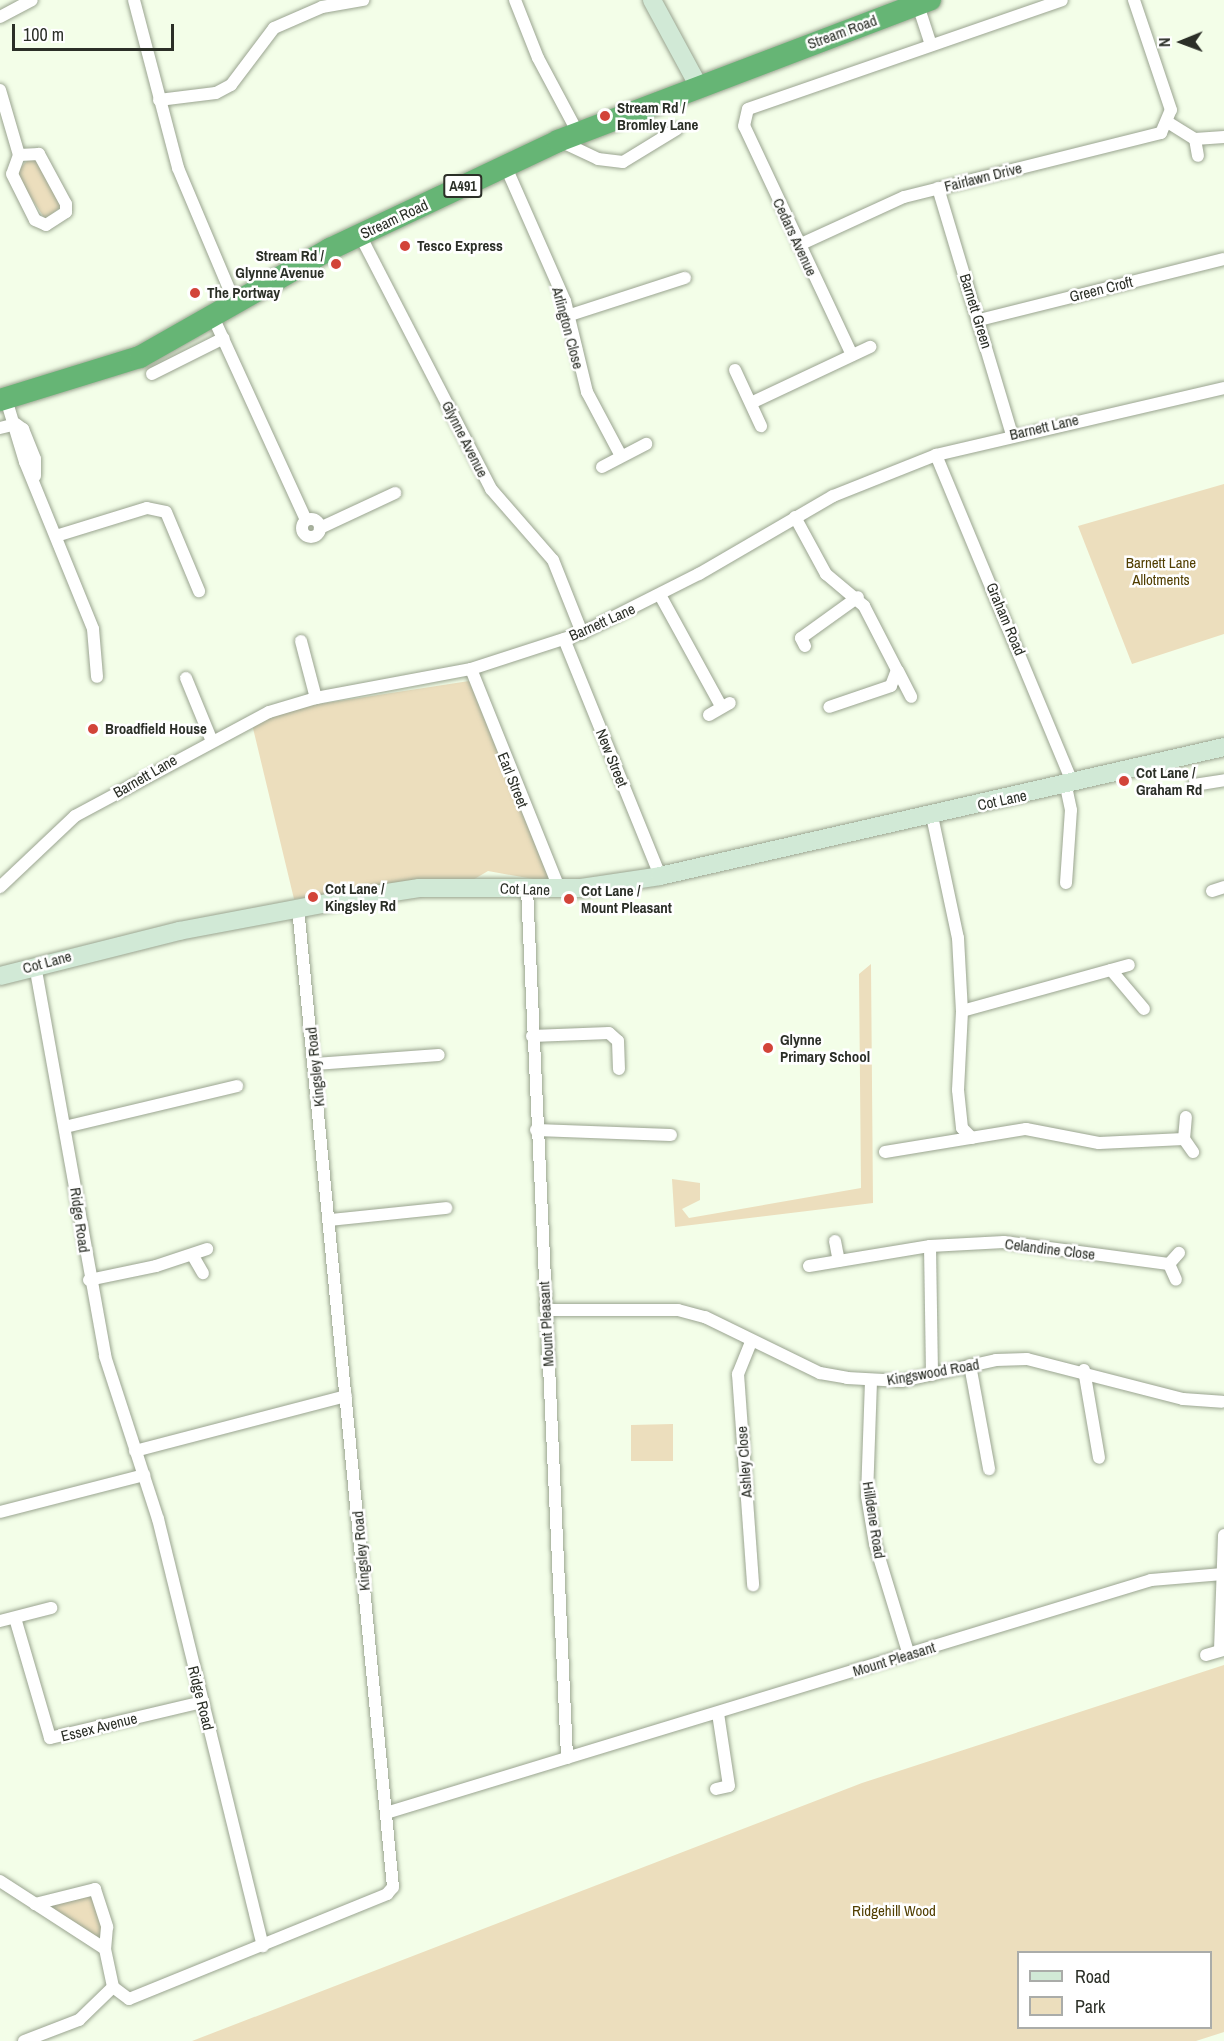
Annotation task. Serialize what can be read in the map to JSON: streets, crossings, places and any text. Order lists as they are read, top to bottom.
{
  "streets": {
    "highway": ["Stream Road", "A491"],
    "street": [
      "Fairlawn Drive",
      "Cedars Avenue",
      "Green Croft",
      "Barnett Green",
      "Arlington Close",
      "Barnett Lane",
      "Glynne Avenue",
      "Graham Road",
      "New Street",
      "Earl Street",
      "Cot Lane",
      "Kingsley Road",
      "Ridge Road",
      "Celandine Close",
      "Mount Pleasant",
      "Kingswood Road",
      "Ashley Close",
      "Hilldene Road",
      "Essex Avenue"
    ]
  },
  "crossings": [
    ["Stream Road", "Arlington Close"],
    ["Stream Road", "Glynne Avenue"],
    ["Fairlawn Drive", "Cedars Avenue"],
    ["Fairlawn Drive", "Barnett Green"],
    ["Green Croft", "Barnett Green"],
    ["Barnett Green", "Barnett Lane"],
    ["Barnett Lane", "Glynne Avenue"],
    ["Barnett Lane", "Graham Road"],
    ["Barnett Lane", "New Street"],
    ["Barnett Lane", "Earl Street"],
    ["Graham Road", "Cot Lane"],
    ["New Street", "Cot Lane"],
    ["Earl Street", "Cot Lane"],
    ["Cot Lane", "Kingsley Road"],
    ["Cot Lane", "Ridge Road"],
    ["Cot Lane", "Mount Pleasant"],
    ["Kingsley Road", "Ridge Road"],
    ["Kingsley Road", "Mount Pleasant"],
    ["Ridge Road", "Essex Avenue"],
    ["Mount Pleasant", "Kingswood Road"],
    ["Mount Pleasant", "Hilldene Road"],
    ["Kingswood Road", "Ashley Close"],
    ["Kingswood Road", "Hilldene Road"]
  ],
  "parks": ["Barnett Lane Allotments", "Ridgehill Wood"],
  "places": [
    "Stream Rd / Bromley Lane",
    "Tesco Express",
    "Stream Rd / Glynne Avenue",
    "The Portway",
    "Broadfield House",
    "Cot Lane / Graham Rd",
    "Cot Lane / Kingsley Rd",
    "Cot Lane / Mount Pleasant",
    "Glynne Primary School"
  ],
  "legend": ["Road", "Park"],
  "scale_bar": "100 m",
  "north": "left"
}
